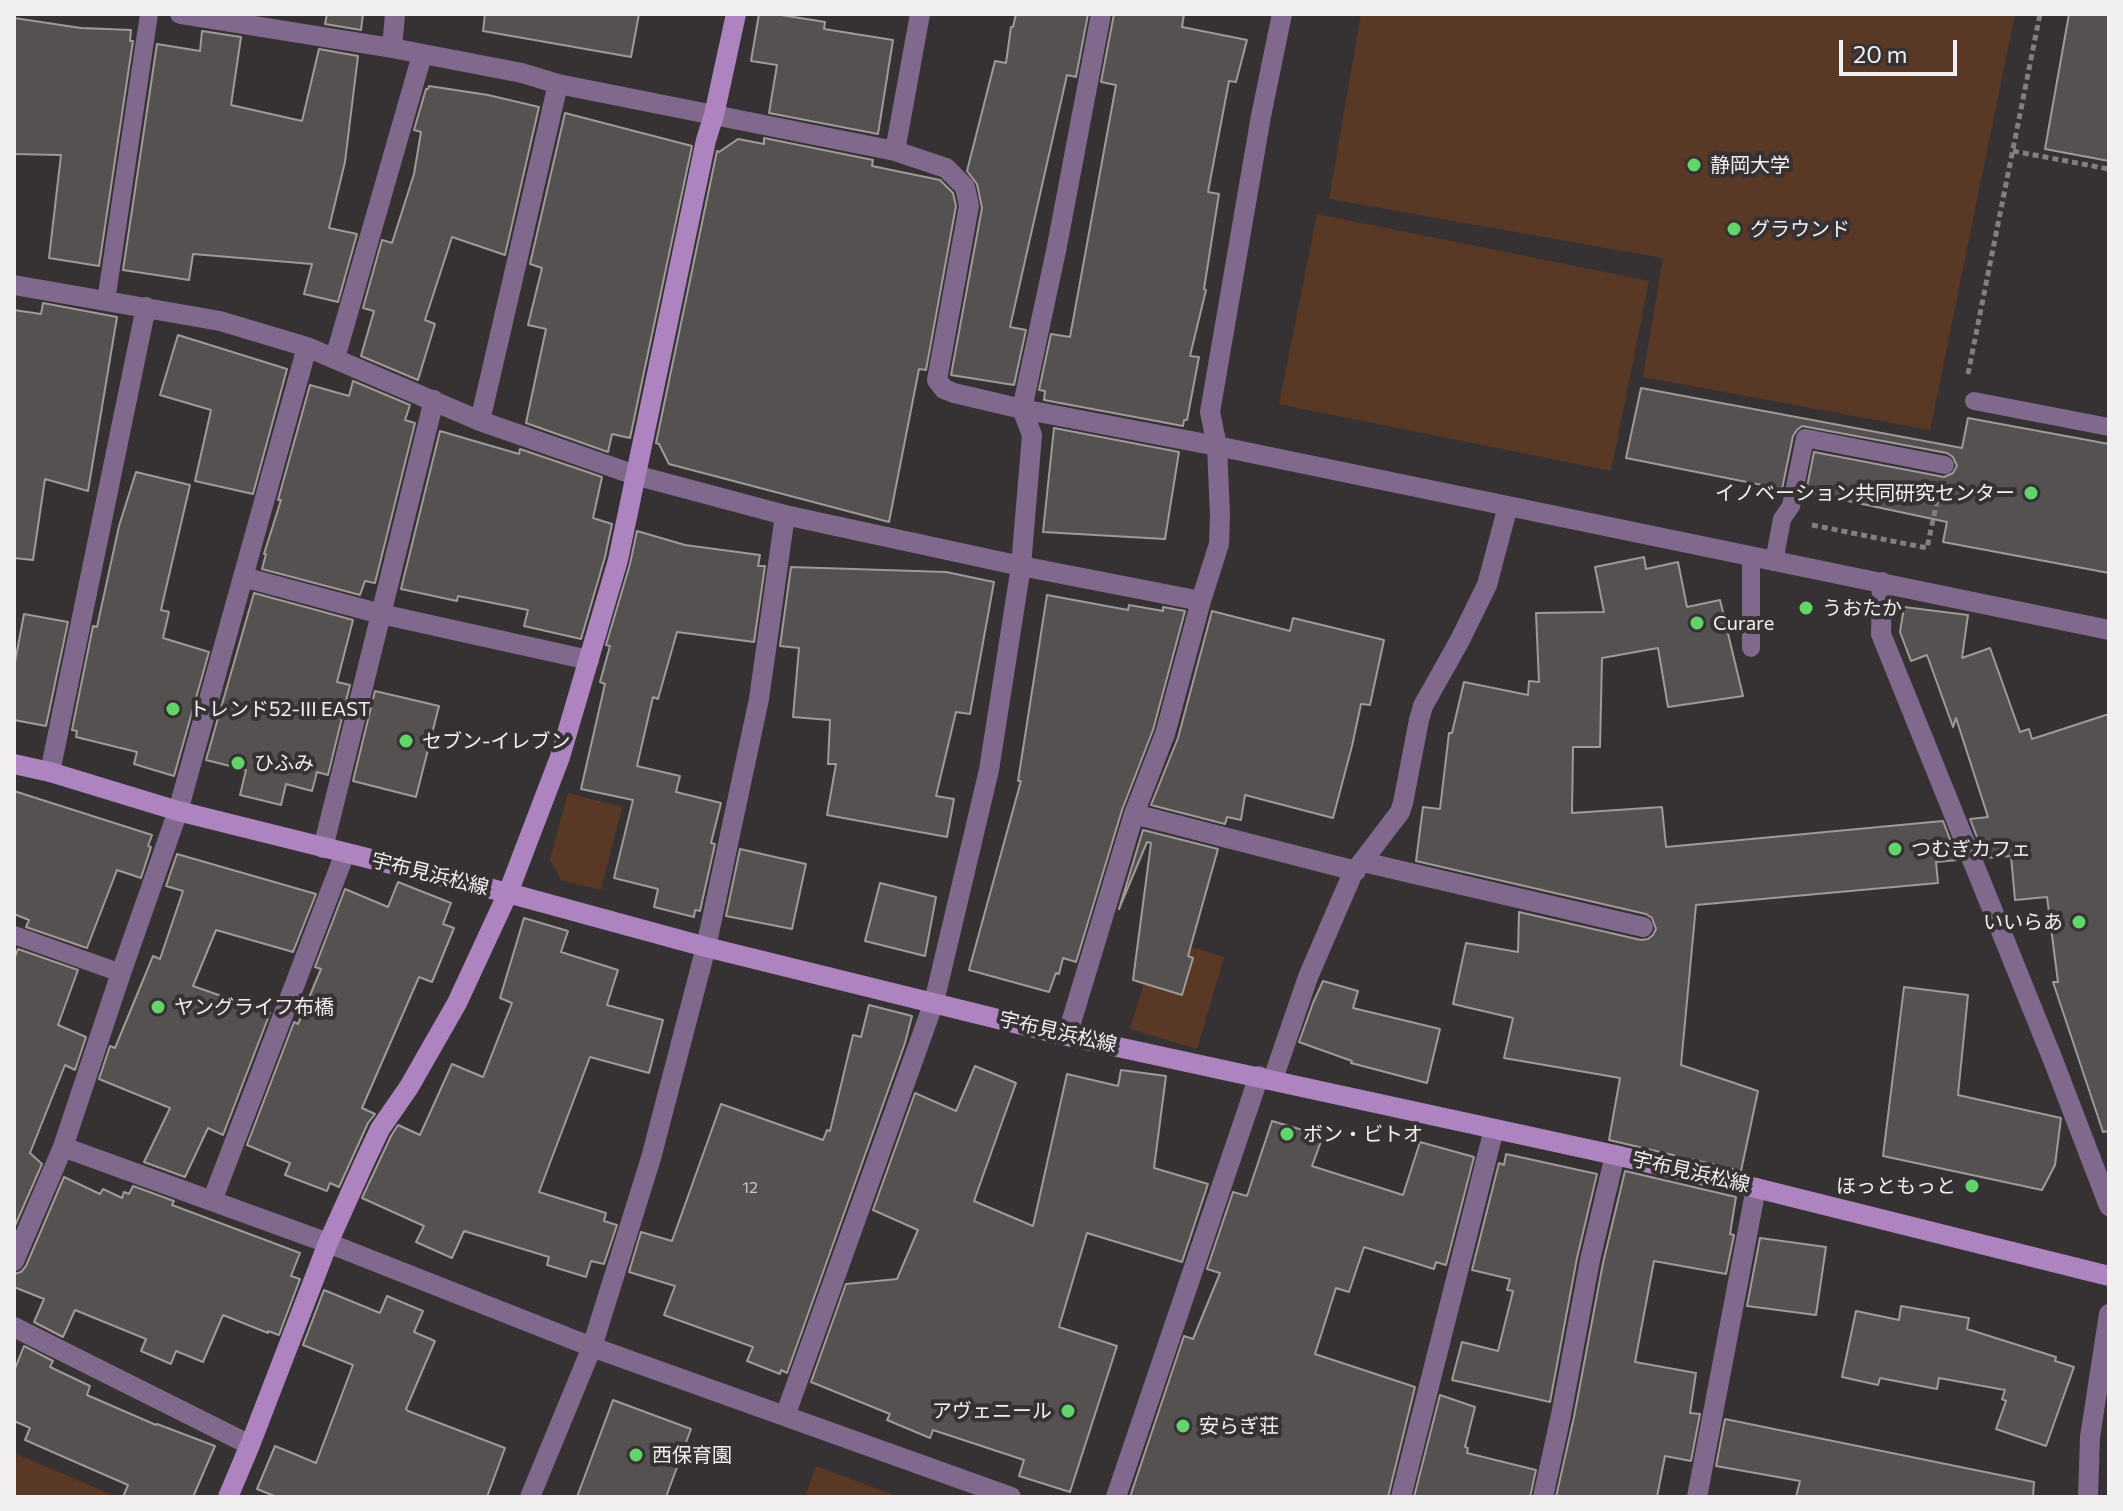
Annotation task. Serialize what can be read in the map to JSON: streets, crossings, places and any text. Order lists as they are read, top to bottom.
{
  "streets": {
    "main road": ["宇布見浜松線"]
  },
  "places": [
    "静岡大学",
    "グラウンド",
    "イノベーション共同研究センター",
    "うおたか",
    "Curare",
    "トレンド52-III EAST",
    "セブン-イレブン",
    "ひふみ",
    "つむぎカフェ",
    "いいらあ",
    "ヤングライフ布橋",
    "ボン・ビトオ",
    "ほっともっと",
    "アヴェニール",
    "安らぎ荘",
    "西保育園"
  ],
  "house_numbers": ["12"],
  "scale_bar": "20 m"
}
